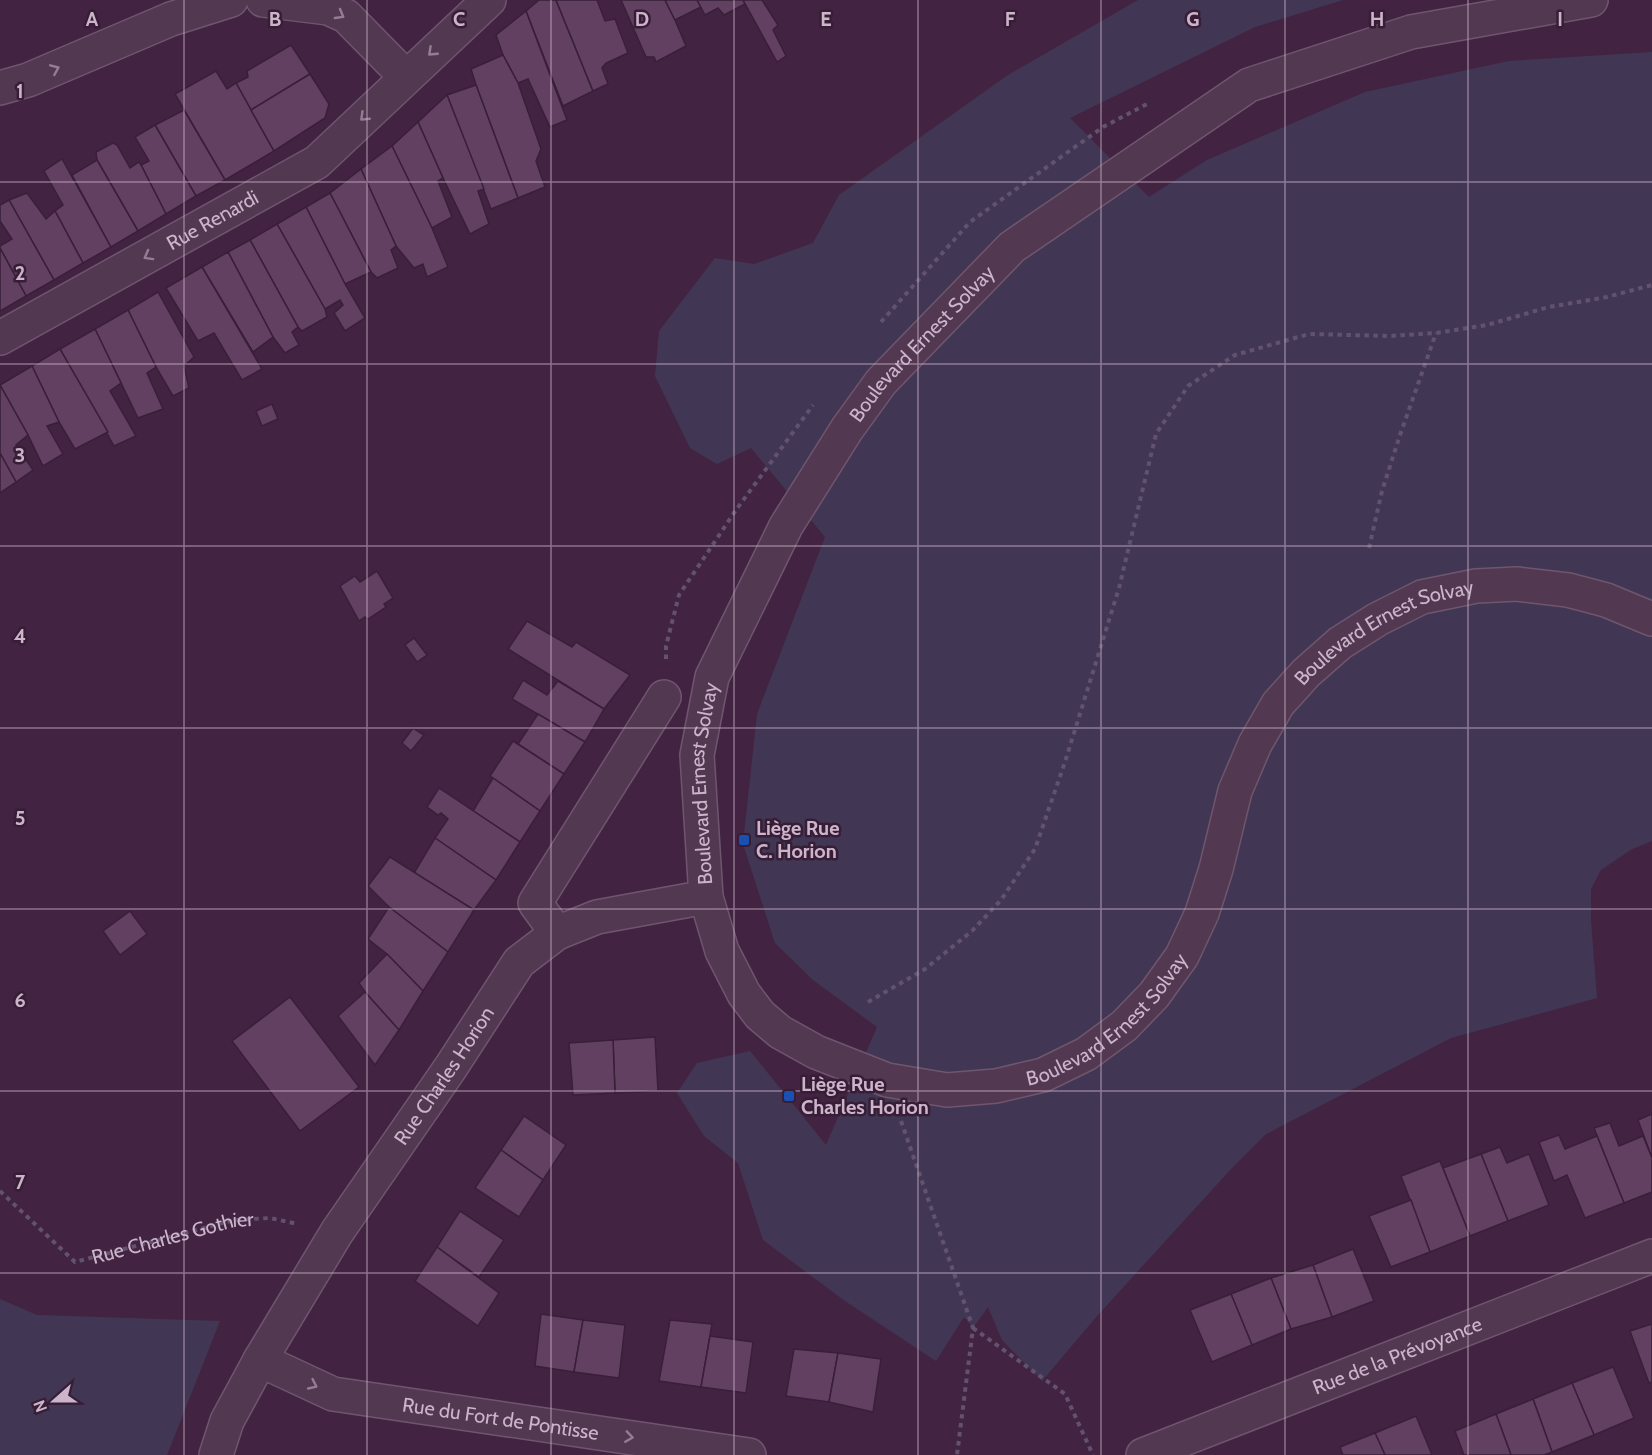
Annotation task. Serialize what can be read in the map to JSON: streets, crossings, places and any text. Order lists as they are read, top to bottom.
{
  "streets": {
    "street": [
      "Rue Renardi",
      "Boulevard Ernest Solvay",
      "Rue Charles Horion",
      "Rue de la Prévoyance",
      "Rue du Fort de Pontisse"
    ],
    "path": ["Rue Charles Gothier"]
  },
  "crossings": [
    ["Boulevard Ernest Solvay", "Rue Charles Horion"],
    ["Rue Charles Horion", "Rue Charles Gothier"],
    ["Rue Charles Horion", "Rue du Fort de Pontisse"]
  ],
  "one_way": ["Rue du Fort de Pontisse"],
  "places": {
    "transit": ["Liège Rue C. Horion", "Liège Rue Charles Horion"]
  },
  "north": "left",
  "grid": {
    "columns": [
      "A",
      "B",
      "C",
      "D",
      "E",
      "F",
      "G",
      "H",
      "I"
    ],
    "rows": [
      "1",
      "2",
      "3",
      "4",
      "5",
      "6",
      "7"
    ]
  }
}
